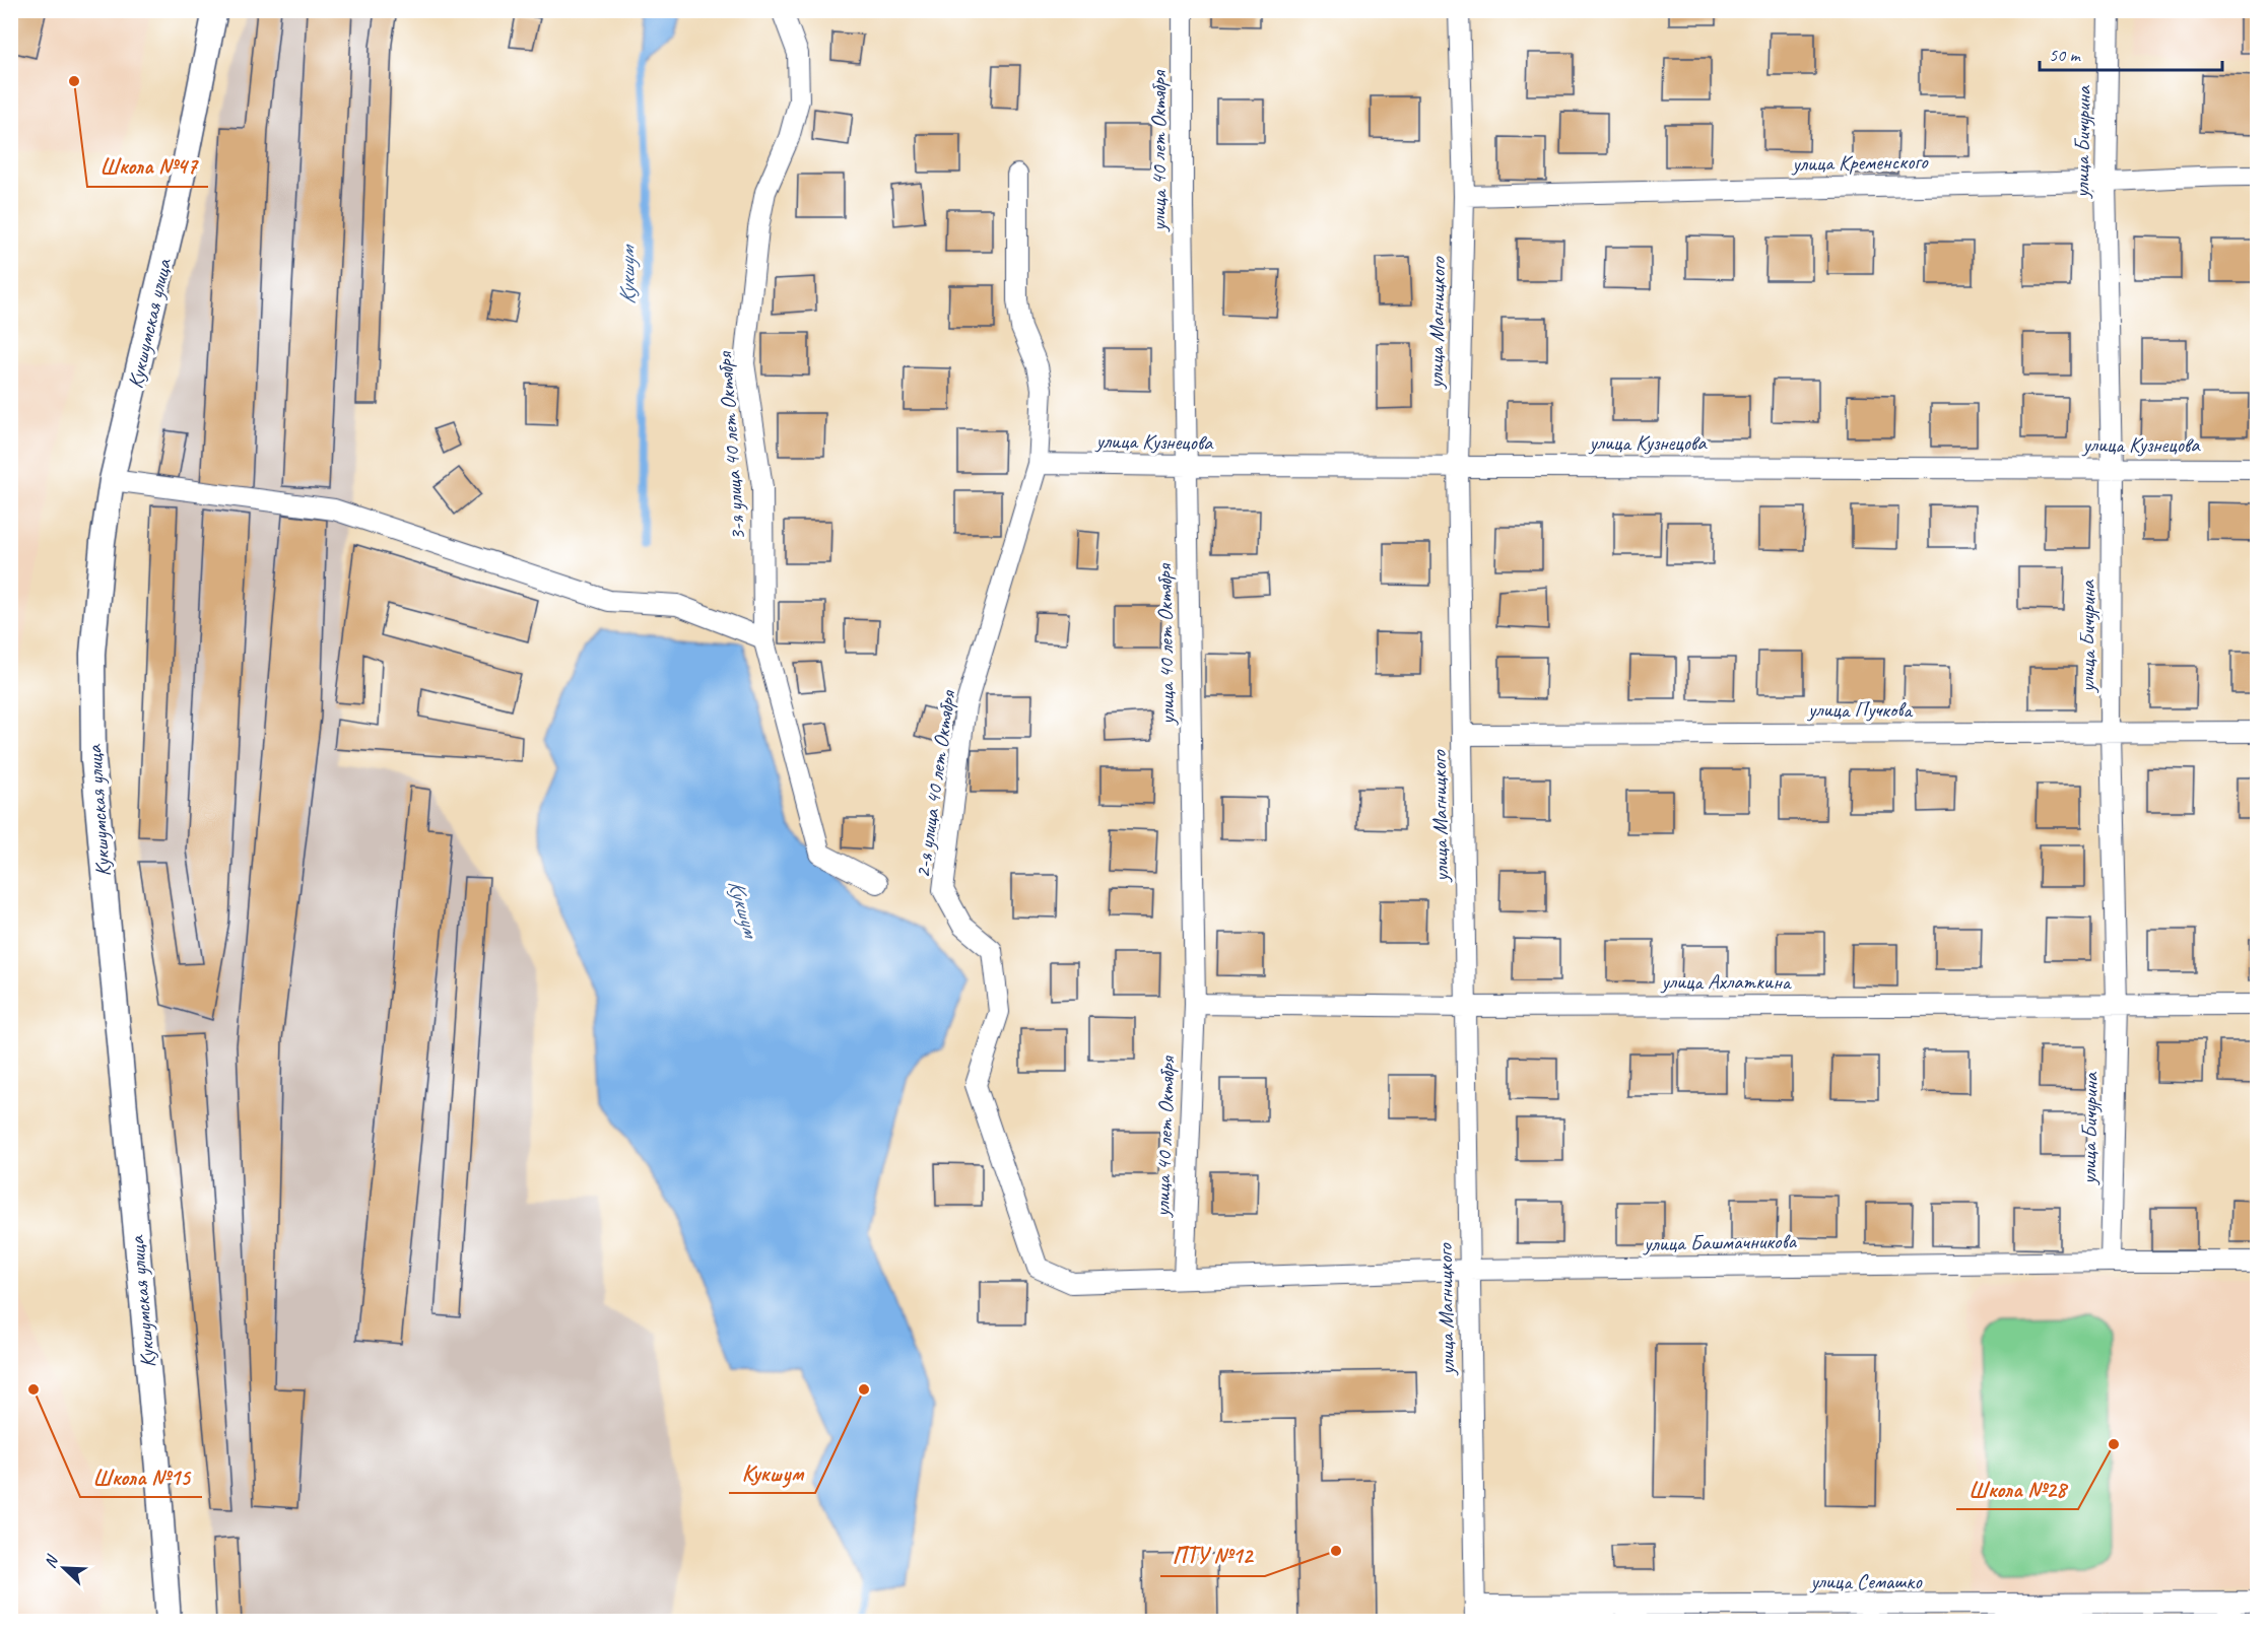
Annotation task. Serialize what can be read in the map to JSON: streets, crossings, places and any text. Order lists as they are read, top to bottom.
{
  "streets": {
    "street": [
      "улица Бичурина",
      "улица 40 лет Октября",
      "улица Кременского",
      "улица Магницкого",
      "Кукшумская улица",
      "улица Кузнецова",
      "3-я улица 40 лет Октября",
      "улица Пучкова",
      "2-я улица 40 лет Октября",
      "улица Ахлаткина",
      "улица Башмачникова",
      "улица Семашко"
    ]
  },
  "crossings": [
    ["улица Бичурина", "улица Кременского"],
    ["улица Бичурина", "улица Кузнецова"],
    ["улица Бичурина", "улица Пучкова"],
    ["улица Бичурина", "улица Ахлаткина"],
    ["улица Бичурина", "улица Башмачникова"],
    ["улица 40 лет Октября", "улица Кузнецова"],
    ["улица 40 лет Октября", "2-я улица 40 лет Октября"],
    ["улица 40 лет Октября", "улица Ахлаткина"],
    ["улица 40 лет Октября", "улица Башмачникова"],
    ["улица Кременского", "улица Магницкого"],
    ["улица Магницкого", "улица Кузнецова"],
    ["улица Магницкого", "улица Пучкова"],
    ["улица Магницкого", "улица Ахлаткина"],
    ["улица Магницкого", "улица Башмачникова"],
    ["улица Магницкого", "улица Семашко"],
    ["улица Кузнецова", "2-я улица 40 лет Октября"],
    ["2-я улица 40 лет Октября", "улица Башмачникова"]
  ],
  "water": ["Кукшум"],
  "places": [
    "Школа №47",
    "Школа №15",
    "Кукшум",
    "Школа №28",
    "ПТУ №12"
  ],
  "scale_bar": "50 m",
  "north": "top left"
}
